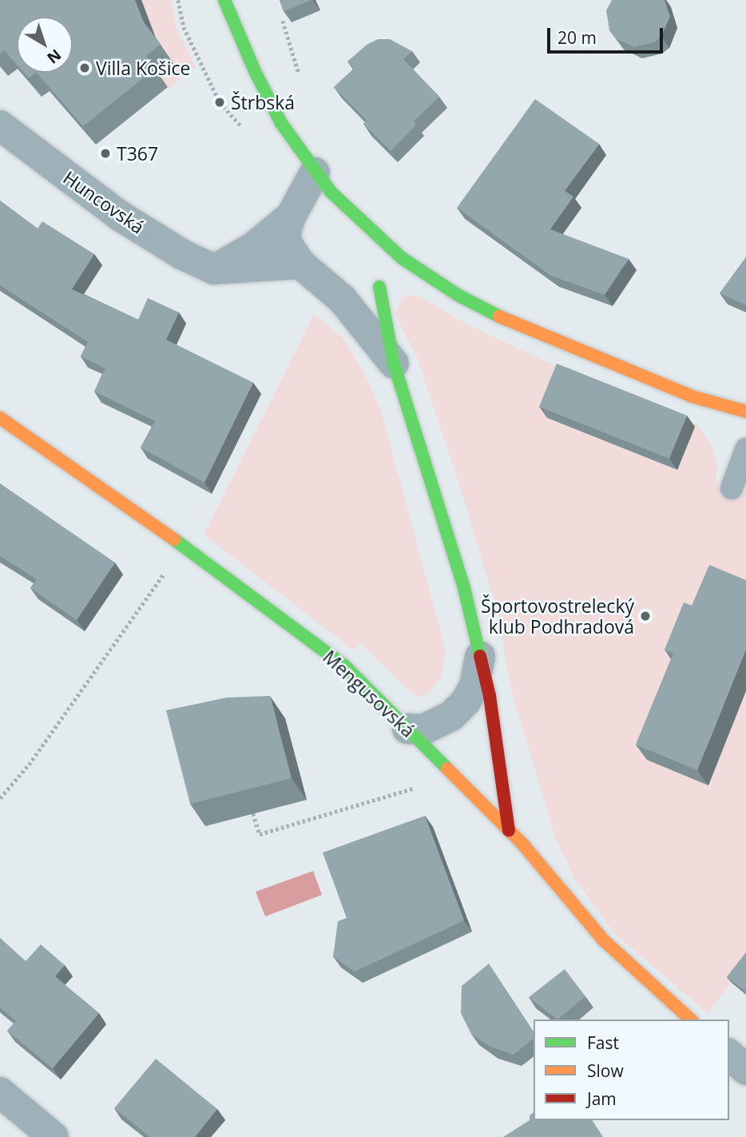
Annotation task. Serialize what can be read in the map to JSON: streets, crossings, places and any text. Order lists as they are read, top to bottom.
{
  "streets": {
    "street": ["Huncovská", "Mengusovská"]
  },
  "places": [
    "Villa Košice",
    "Štrbská",
    "T367",
    "Športovostrelecký klub Podhradová"
  ],
  "legend": ["Fast", "Slow", "Jam"],
  "scale_bar": "20 m",
  "north": "bottom right"
}
